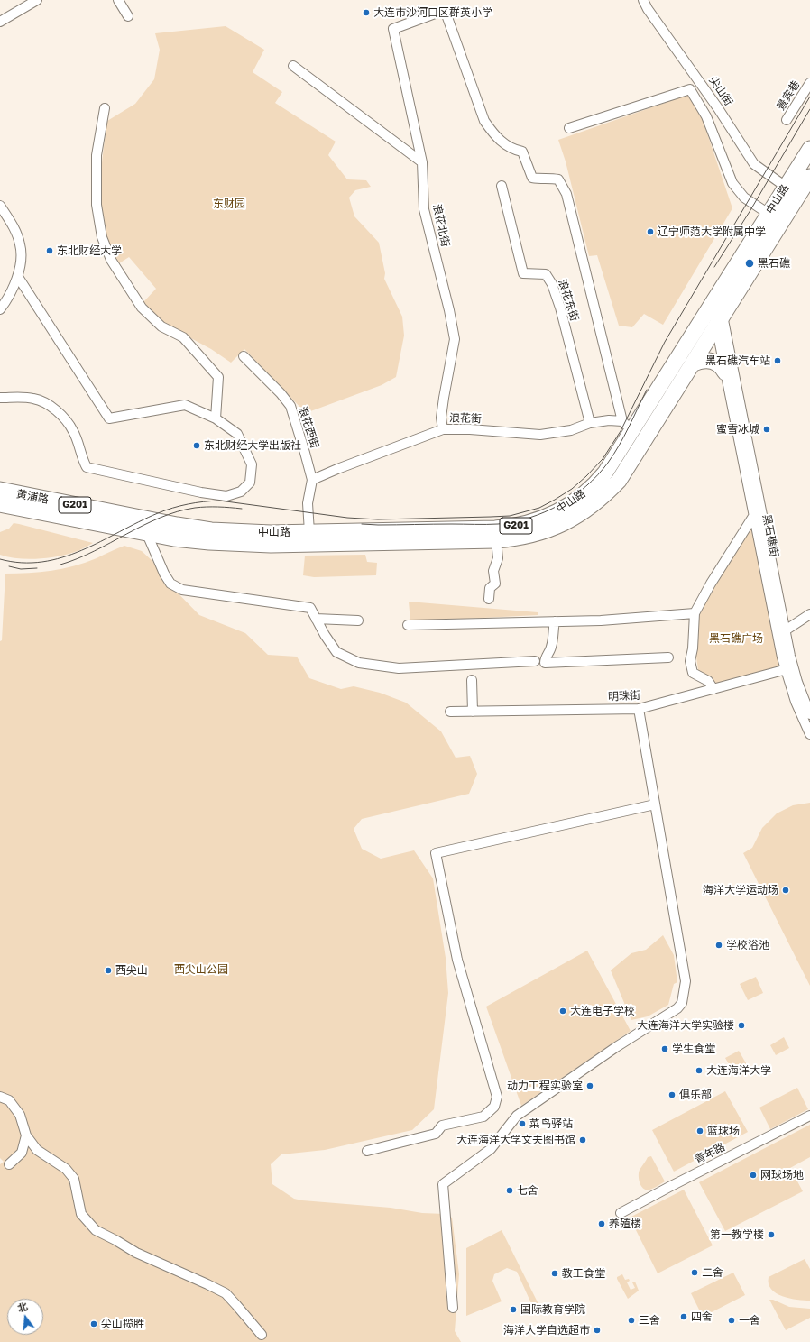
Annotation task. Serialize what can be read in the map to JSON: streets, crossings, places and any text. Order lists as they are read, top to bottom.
{
  "streets": {
    "highway": ["中山路", "黄浦路", "G201"],
    "street": [
      "尖山街",
      "景宾巷",
      "浪花北街",
      "浪花东街",
      "浪花街",
      "浪花西街",
      "黑石礁街",
      "明珠街",
      "青年路"
    ]
  },
  "crossings": [
    ["尖山街", "中山路"],
    ["中山路", "浪花北街"],
    ["中山路", "浪花街"],
    ["中山路", "黄浦路"],
    ["中山路", "黑石礁街"],
    ["浪花北街", "浪花街"],
    ["浪花东街", "浪花街"],
    ["浪花街", "浪花西街"],
    ["黑石礁街", "明珠街"]
  ],
  "parks": ["东财园", "黑石礁广场", "西尖山公园"],
  "places": [
    "大连市沙河口区群英小学",
    "辽宁师范大学附属中学",
    "东北财经大学",
    "黑石礁",
    "黑石礁汽车站",
    "蜜雪冰城",
    "东北财经大学出版社",
    "海洋大学运动场",
    "学校浴池",
    "西尖山",
    "大连电子学校",
    "大连海洋大学实验楼",
    "学生食堂",
    "大连海洋大学",
    "动力工程实验室",
    "俱乐部",
    "菜鸟驿站",
    "篮球场",
    "大连海洋大学文夫图书馆",
    "网球场地",
    "七舍",
    "养殖楼",
    "第一教学楼",
    "二舍",
    "教工食堂",
    "国际教育学院",
    "四舍",
    "三舍",
    "一舍",
    "尖山揽胜",
    "海洋大学自选超市"
  ],
  "north": "top"
}
